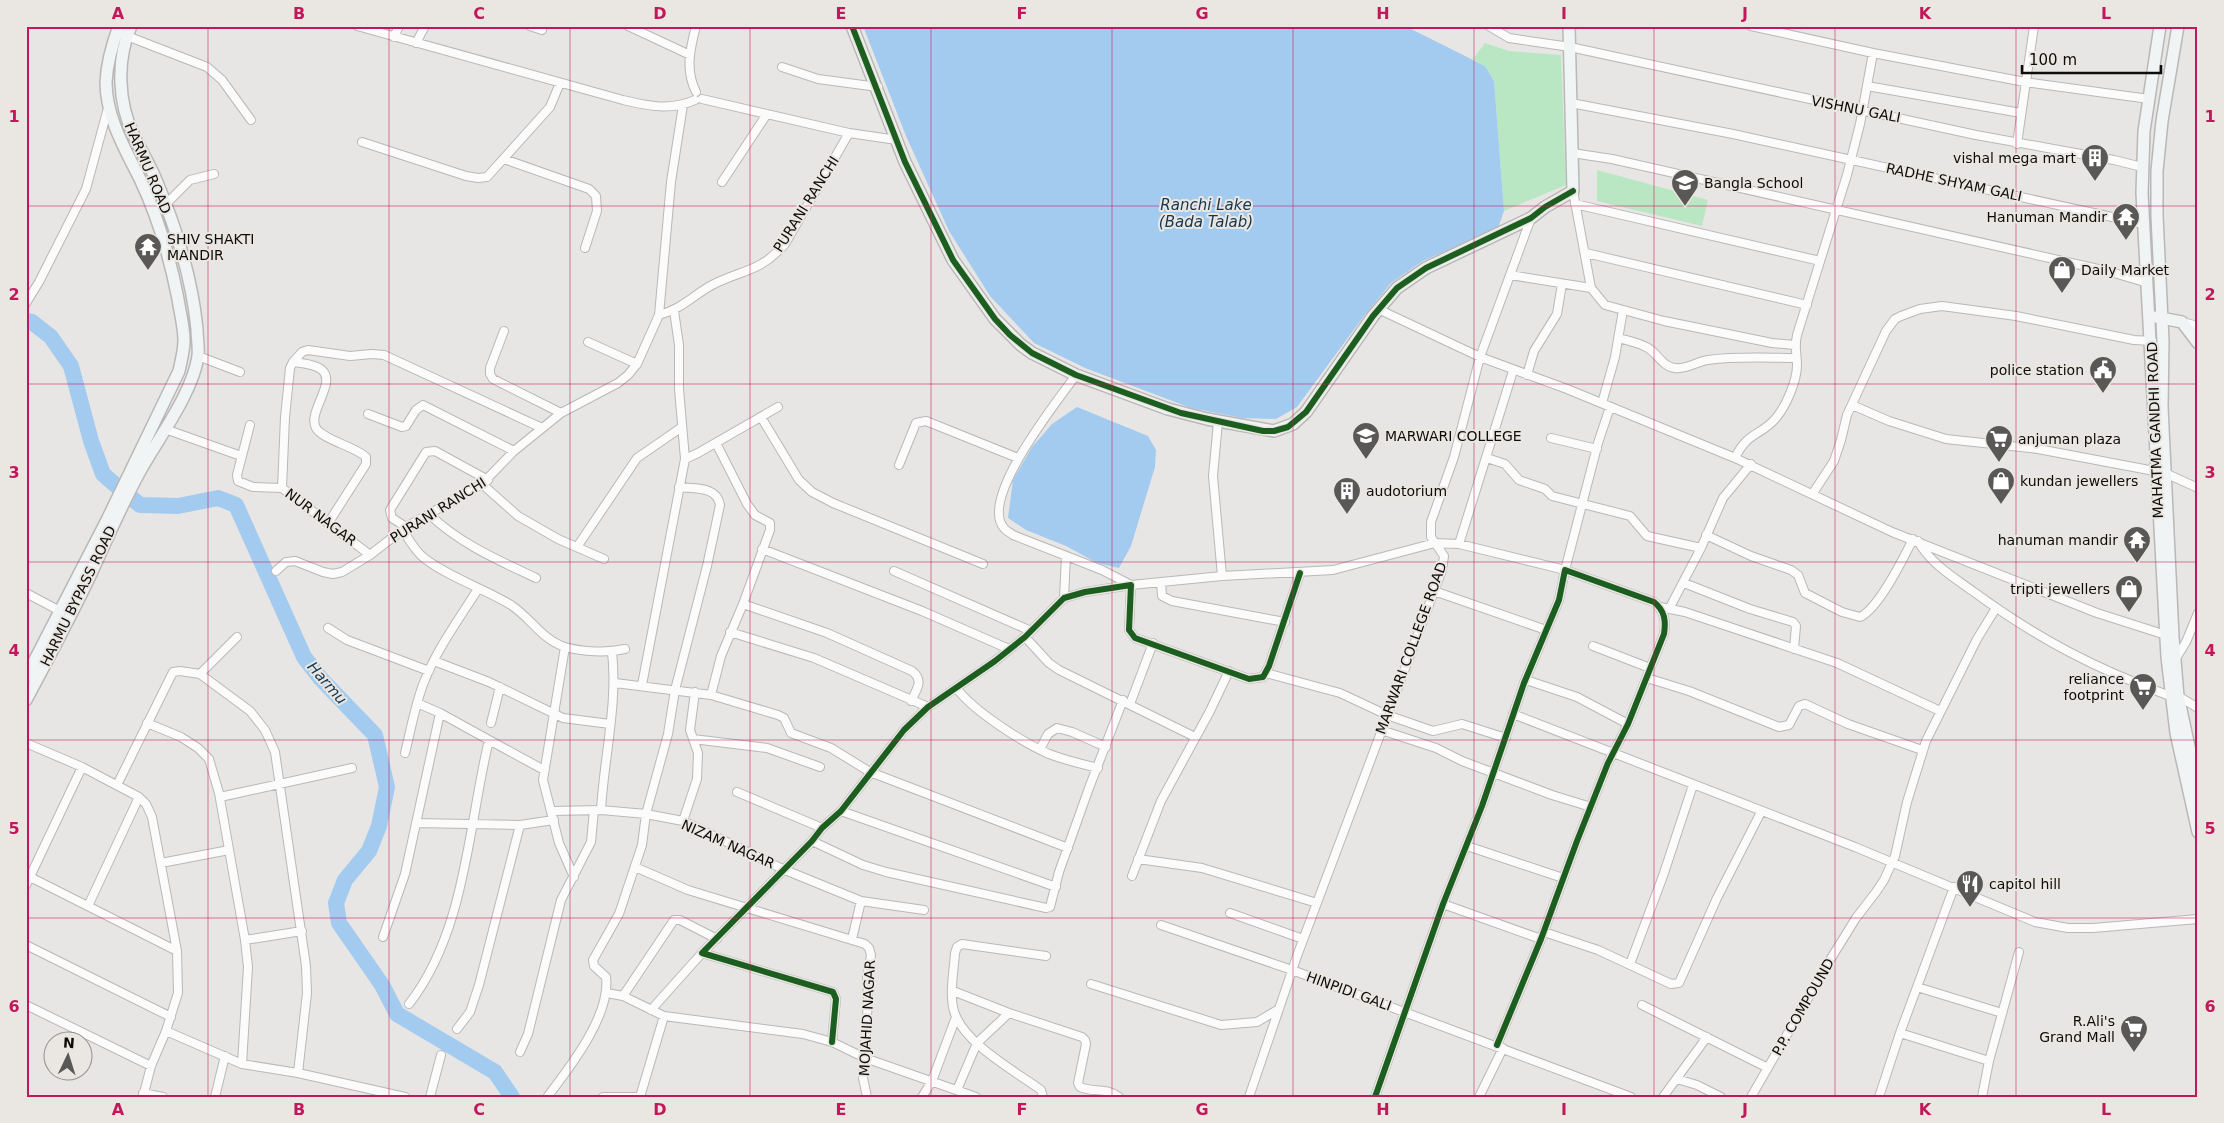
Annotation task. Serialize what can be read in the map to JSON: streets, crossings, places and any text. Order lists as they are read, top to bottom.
{
  "streets": {
    "main road": ["HARMU ROAD", "MAHATMA GANDHI ROAD", "HARMU BYPASS ROAD"],
    "street": [
      "VISHNU GALI",
      "RADHE SHYAM GALI",
      "PURANI RANCHI",
      "NUR NAGAR",
      "MARWARI COLLEGE ROAD",
      "NIZAM NAGAR",
      "HINPIDI GALI",
      "P.P. COMPOUND",
      "MOJAHID NAGAR"
    ]
  },
  "crossings": [
    ["VISHNU GALI", "MAHATMA GANDHI ROAD"],
    ["RADHE SHYAM GALI", "MAHATMA GANDHI ROAD"],
    ["PURANI RANCHI", "NUR NAGAR"],
    ["MARWARI COLLEGE ROAD", "HINPIDI GALI"]
  ],
  "water": ["Ranchi Lake (Bada Talab)", "Harmu"],
  "places": {
    "building": ["vishal mega mart", "audotorium"],
    "school or university": ["Bangla School", "MARWARI COLLEGE"],
    "temple": ["Hanuman Mandir", "SHIV SHAKTI MANDIR", "hanuman mandir"],
    "shop": ["Daily Market", "kundan jewellers", "tripti jewellers"],
    "public building": ["police station"],
    "supermarket": ["anjuman plaza", "reliance footprint", "R.Ali's Grand Mall"],
    "restaurant": ["capitol hill"]
  },
  "scale_bar": "100 m",
  "north": "top",
  "grid": {
    "columns": [
      "A",
      "B",
      "C",
      "D",
      "E",
      "F",
      "G",
      "H",
      "I",
      "J",
      "K",
      "L"
    ],
    "rows": [
      "1",
      "2",
      "3",
      "4",
      "5",
      "6"
    ]
  }
}
